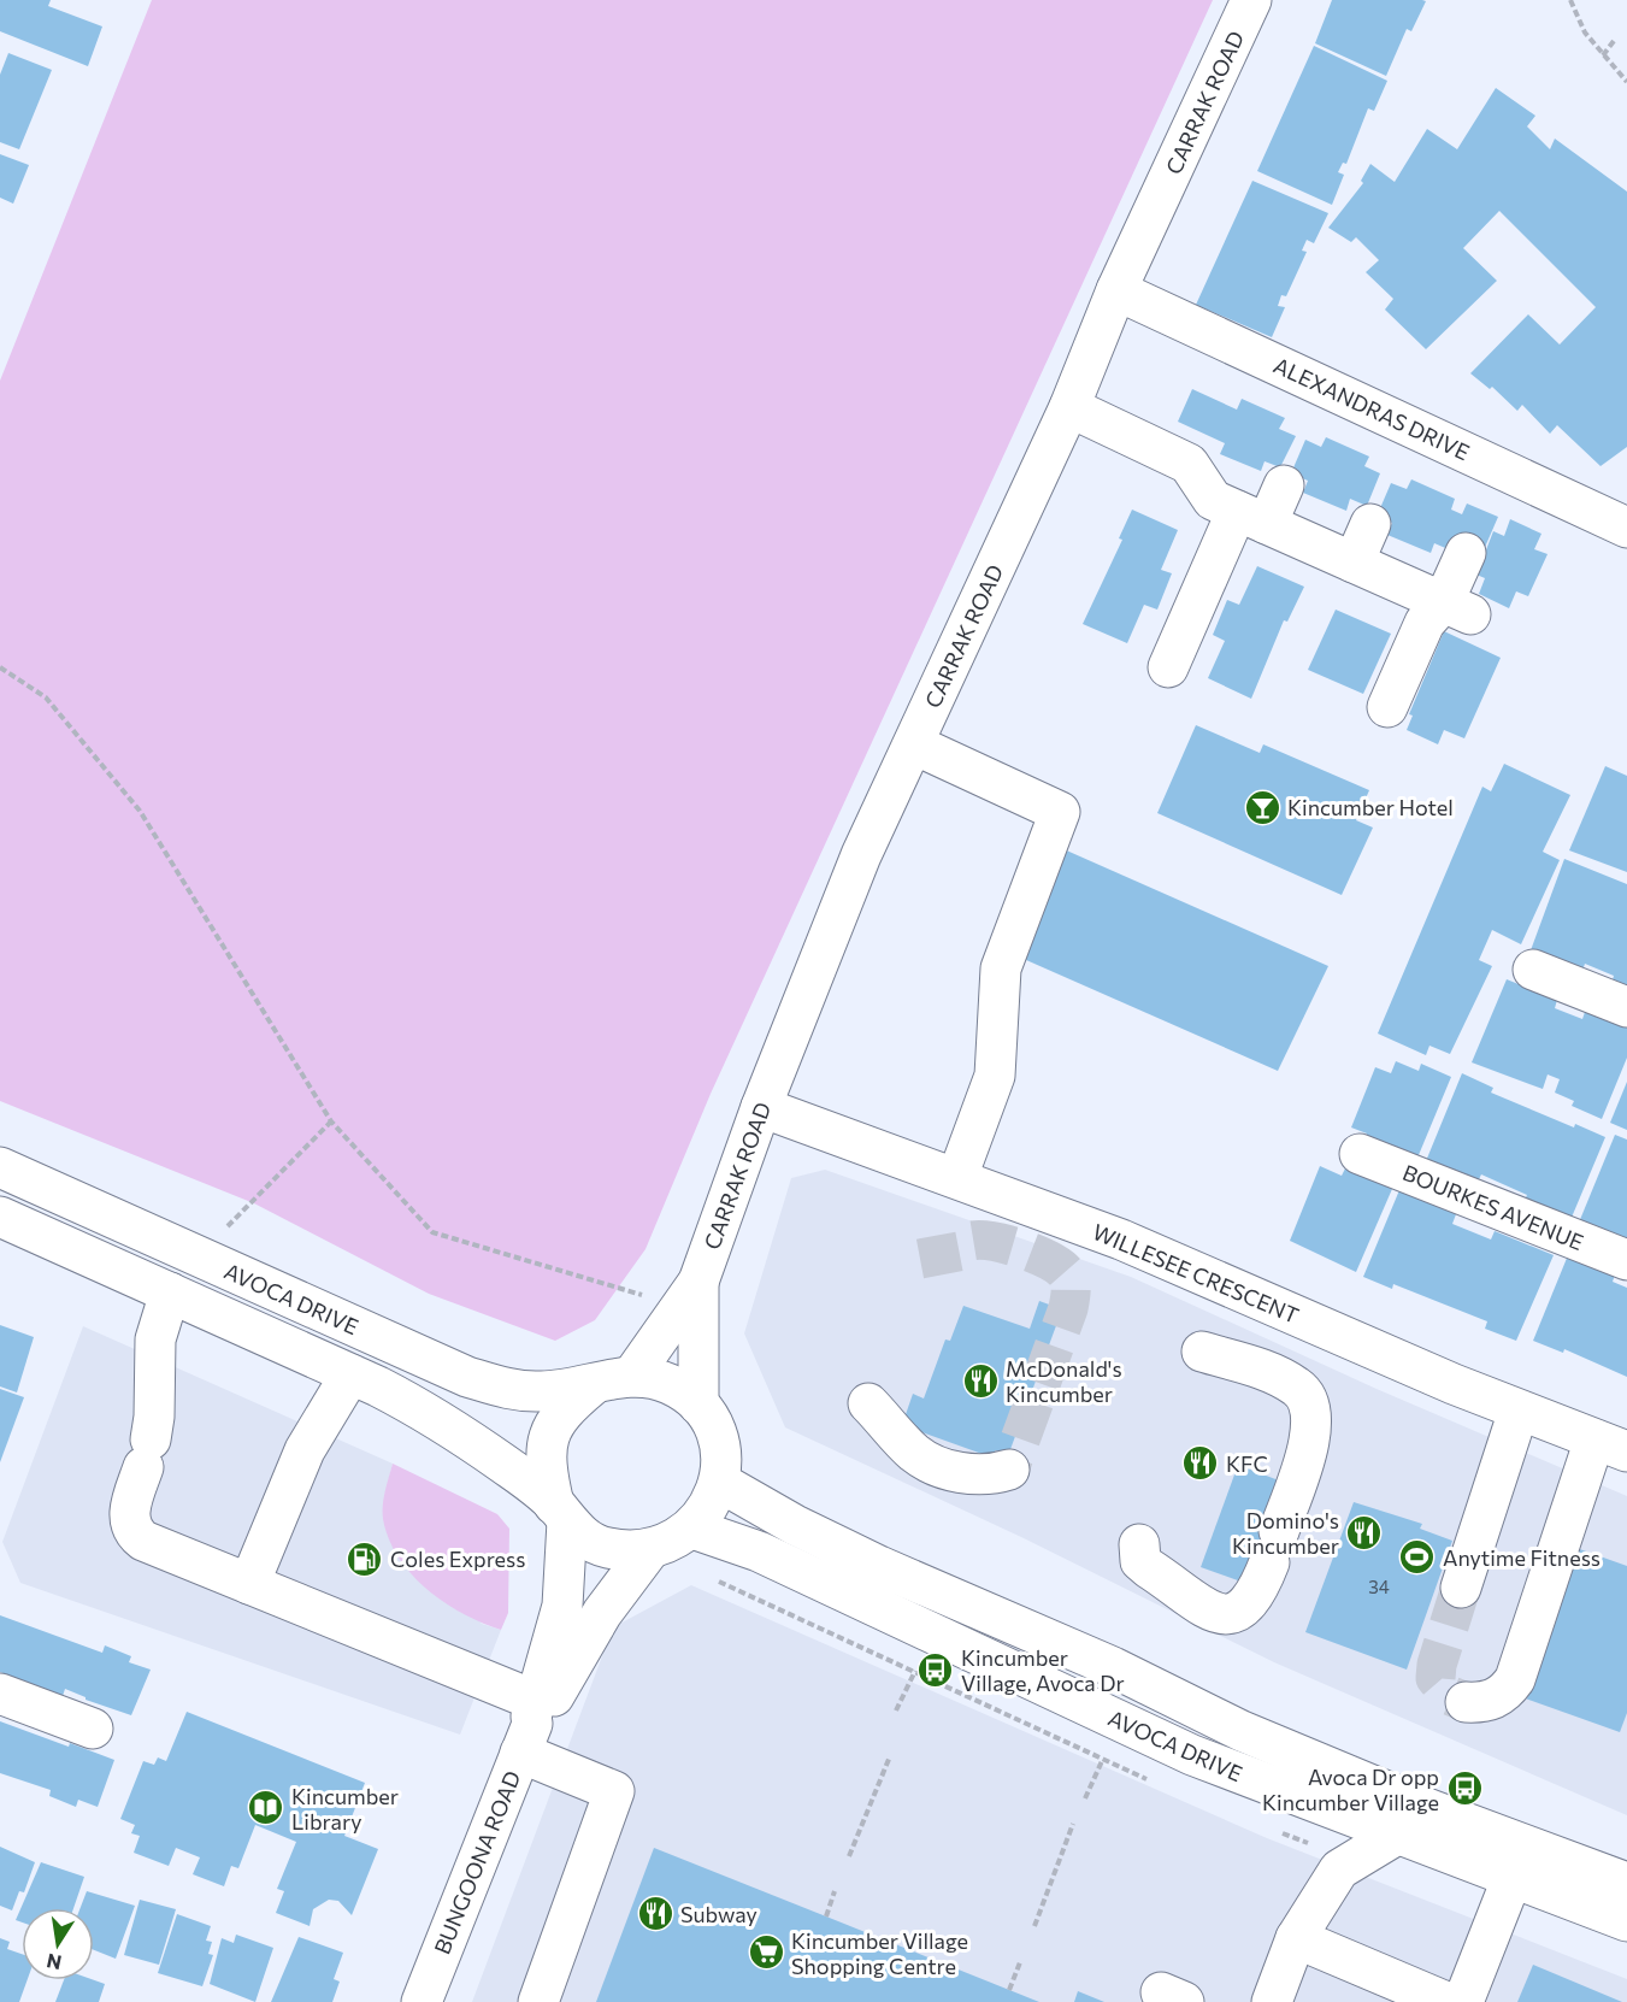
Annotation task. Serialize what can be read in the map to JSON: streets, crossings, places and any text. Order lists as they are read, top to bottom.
{
  "streets": {
    "main road": [
      "CARRAK ROAD",
      "ALEXANDRAS DRIVE",
      "BOURKES AVENUE",
      "WILLESEE CRESCENT",
      "AVOCA DRIVE",
      "BUNGOONA ROAD"
    ]
  },
  "crossings": [
    ["CARRAK ROAD", "ALEXANDRAS DRIVE"],
    ["CARRAK ROAD", "WILLESEE CRESCENT"],
    ["CARRAK ROAD", "AVOCA DRIVE"],
    ["CARRAK ROAD", "BUNGOONA ROAD"],
    ["AVOCA DRIVE", "BUNGOONA ROAD"]
  ],
  "places": {
    "bar": ["Kincumber Hotel"],
    "restaurant": [
      "McDonald's Kincumber",
      "KFC",
      "Domino's Kincumber",
      "Subway"
    ],
    "sports": ["Anytime Fitness"],
    "fuel station": ["Coles Express"],
    "bus stop": ["Kincumber Village, Avoca Dr", "Avoca Dr opp Kincumber Village"],
    "library": ["Kincumber Library"],
    "supermarket": ["Kincumber Village Shopping Centre"]
  },
  "house_numbers": ["34"],
  "north": "bottom"
}
